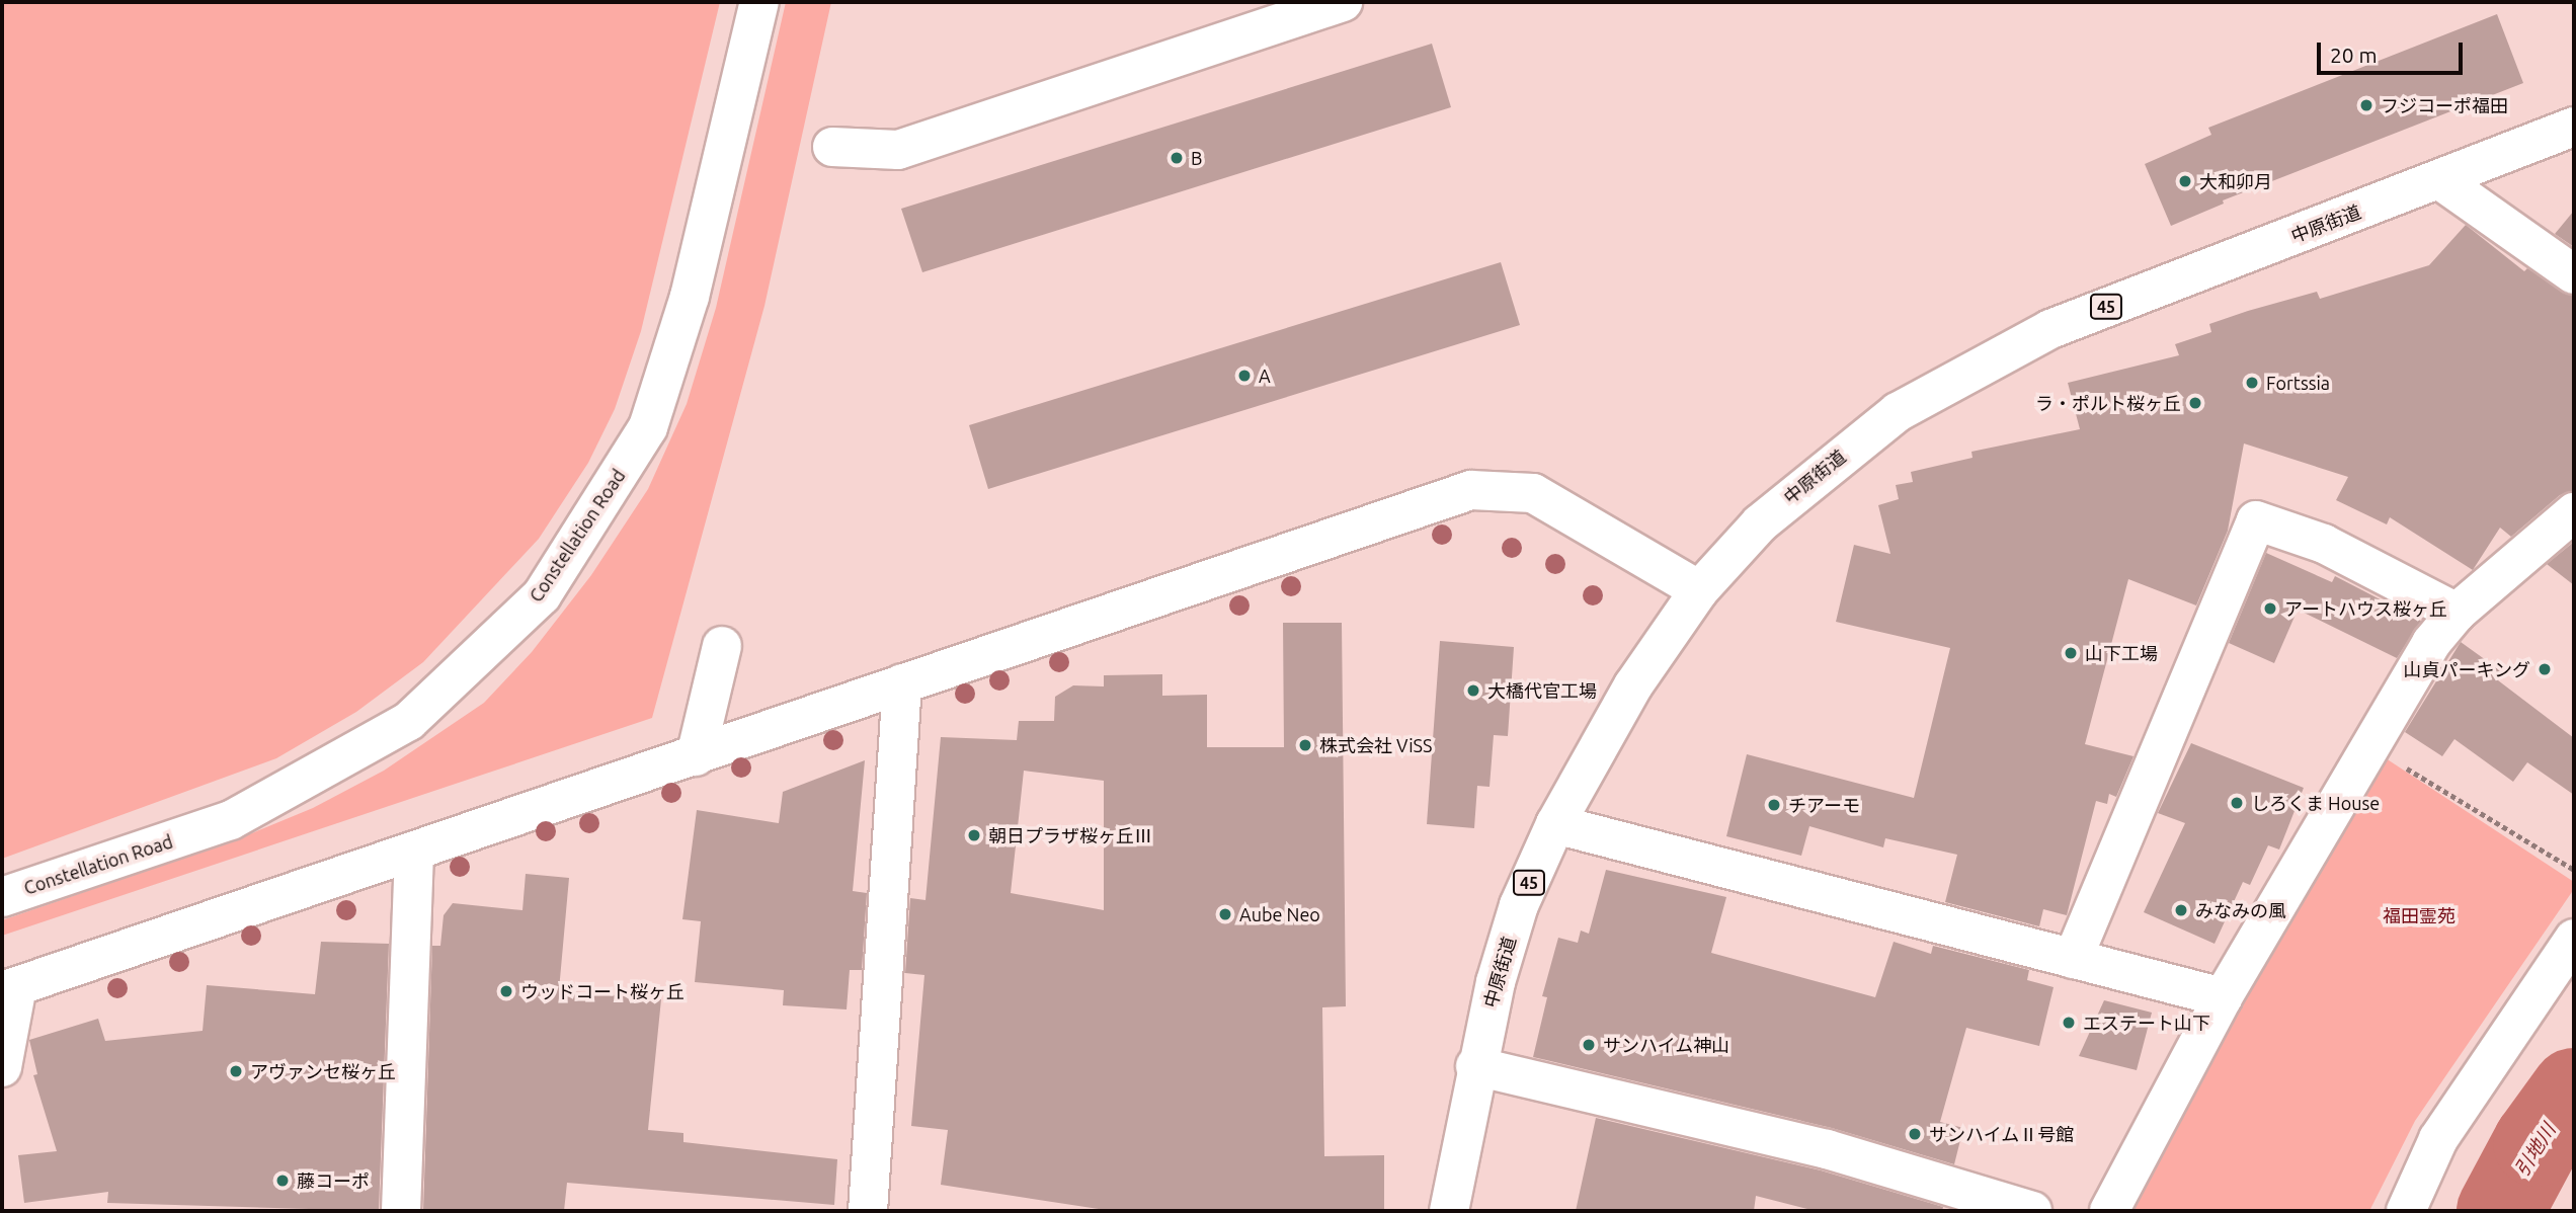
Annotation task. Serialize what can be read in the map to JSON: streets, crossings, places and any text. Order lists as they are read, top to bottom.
{
  "streets": {
    "street": ["中原街道", "45", "Constellation Road"]
  },
  "water": ["引地川"],
  "parks": ["福田霊苑"],
  "places": [
    "フジコーポ福田",
    "B",
    "大和卯月",
    "A",
    "Fortssia",
    "ラ・ポルト桜ヶ丘",
    "アートハウス桜ヶ丘",
    "山下工場",
    "山貞パーキング",
    "大橋代官工場",
    "株式会社 ViSS",
    "しろくま House",
    "チアーモ",
    "朝日プラザ桜ヶ丘Ⅲ",
    "みなみの風",
    "Aube Neo",
    "ウッドコート桜ヶ丘",
    "エステート山下",
    "サンハイム神山",
    "アヴァンセ桜ヶ丘",
    "サンハイムⅡ号館",
    "藤コーポ"
  ],
  "scale_bar": "20 m"
}
